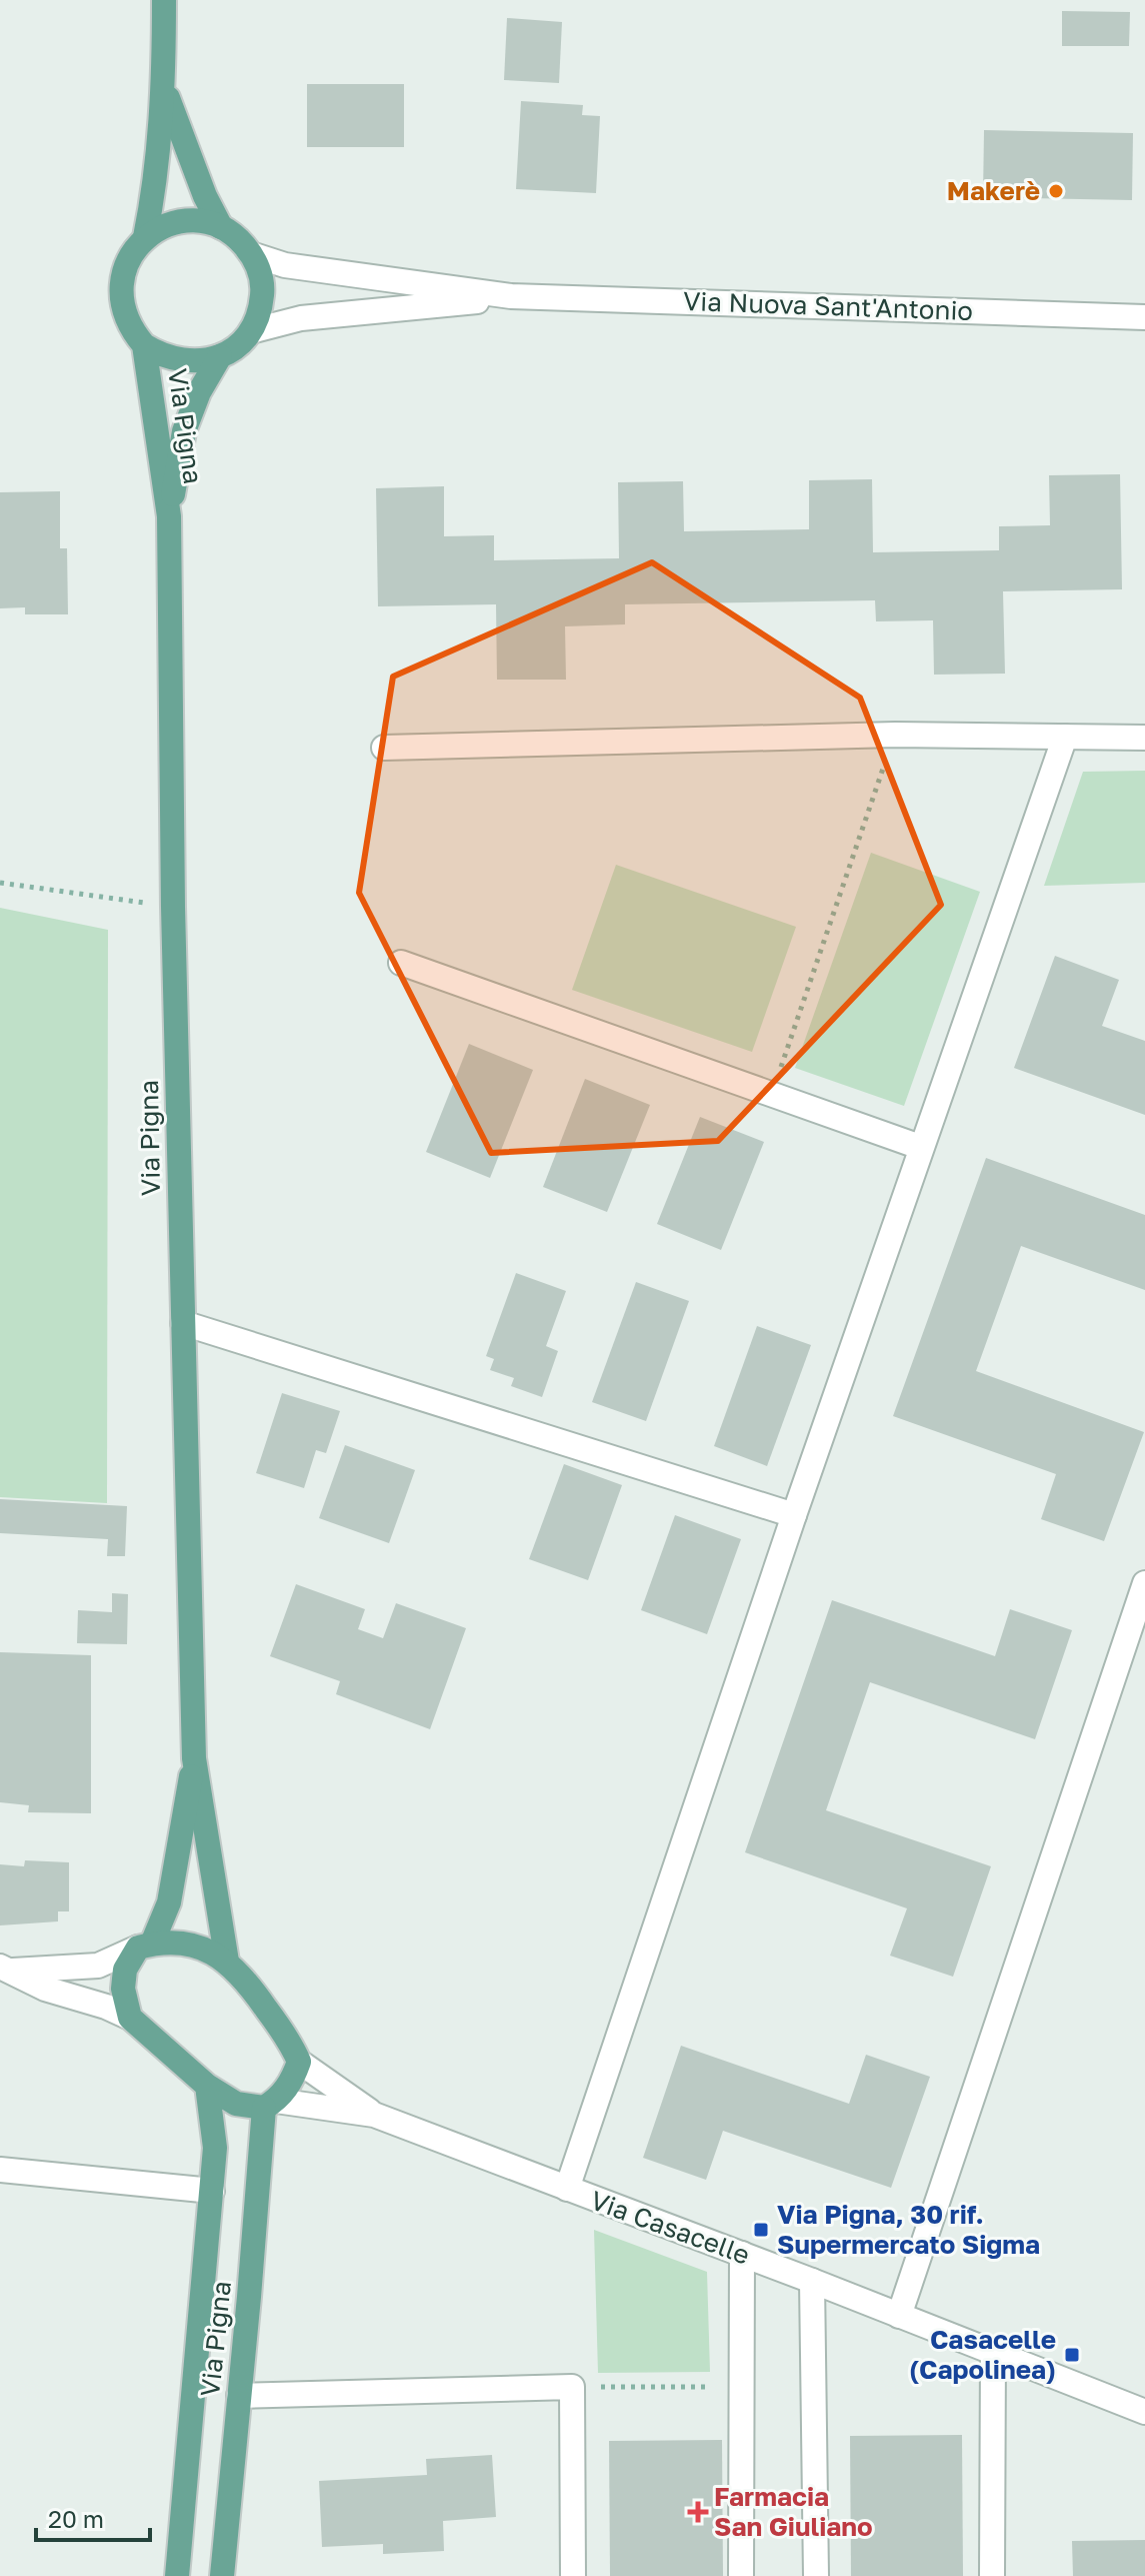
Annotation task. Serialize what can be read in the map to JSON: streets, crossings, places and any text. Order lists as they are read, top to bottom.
{
  "streets": {
    "main road": ["Via Pigna"],
    "street": ["Via Nuova Sant'Antonio", "Via Casacelle"]
  },
  "crossings": [
    ["Via Nuova Sant'Antonio", "Via Pigna"],
    ["Via Pigna", "Via Casacelle"]
  ],
  "places": {
    "other": ["Makerè"],
    "transit": ["Via Pigna, 30 rif. Supermercato Sigma", "Casacelle (Capolinea)"],
    "health": ["Farmacia San Giuliano"]
  },
  "scale_bar": "20 m"
}
